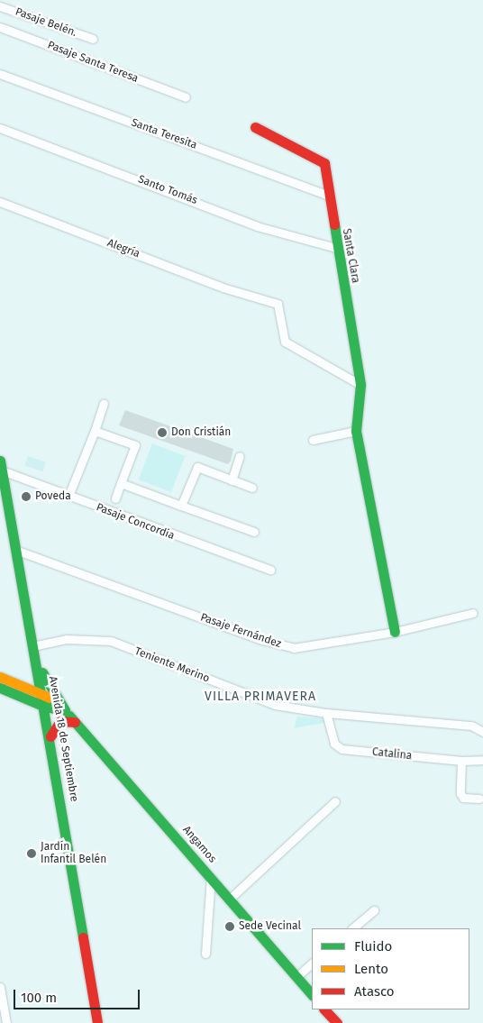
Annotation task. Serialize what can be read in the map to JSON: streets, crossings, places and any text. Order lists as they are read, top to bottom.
{
  "streets": {
    "street": [
      "Pasaje Belén.",
      "Pasaje Santa Teresa",
      "Santa Teresita",
      "Santo Tomás",
      "Alegría",
      "Santa Clara",
      "Pasaje Concordia",
      "Pasaje Fernández",
      "Teniente Merino",
      "Avenida 18 de Septiembre",
      "Catalina",
      "Angamos"
    ]
  },
  "crossings": [
    ["Santa Teresita", "Santa Clara"],
    ["Santo Tomás", "Santa Clara"],
    ["Alegría", "Santa Clara"],
    ["Santa Clara", "Pasaje Fernández"],
    ["Pasaje Concordia", "Avenida 18 de Septiembre"],
    ["Pasaje Fernández", "Avenida 18 de Septiembre"],
    ["Teniente Merino", "Avenida 18 de Septiembre"],
    ["Teniente Merino", "Catalina"],
    ["Avenida 18 de Septiembre", "Angamos"]
  ],
  "districts": ["VILLA PRIMAVERA"],
  "places": [
    "Don Cristián",
    "Poveda",
    "Jardín Infantil Belén",
    "Sede Vecinal"
  ],
  "legend": ["Fluido", "Lento", "Atasco"],
  "scale_bar": "100 m"
}
